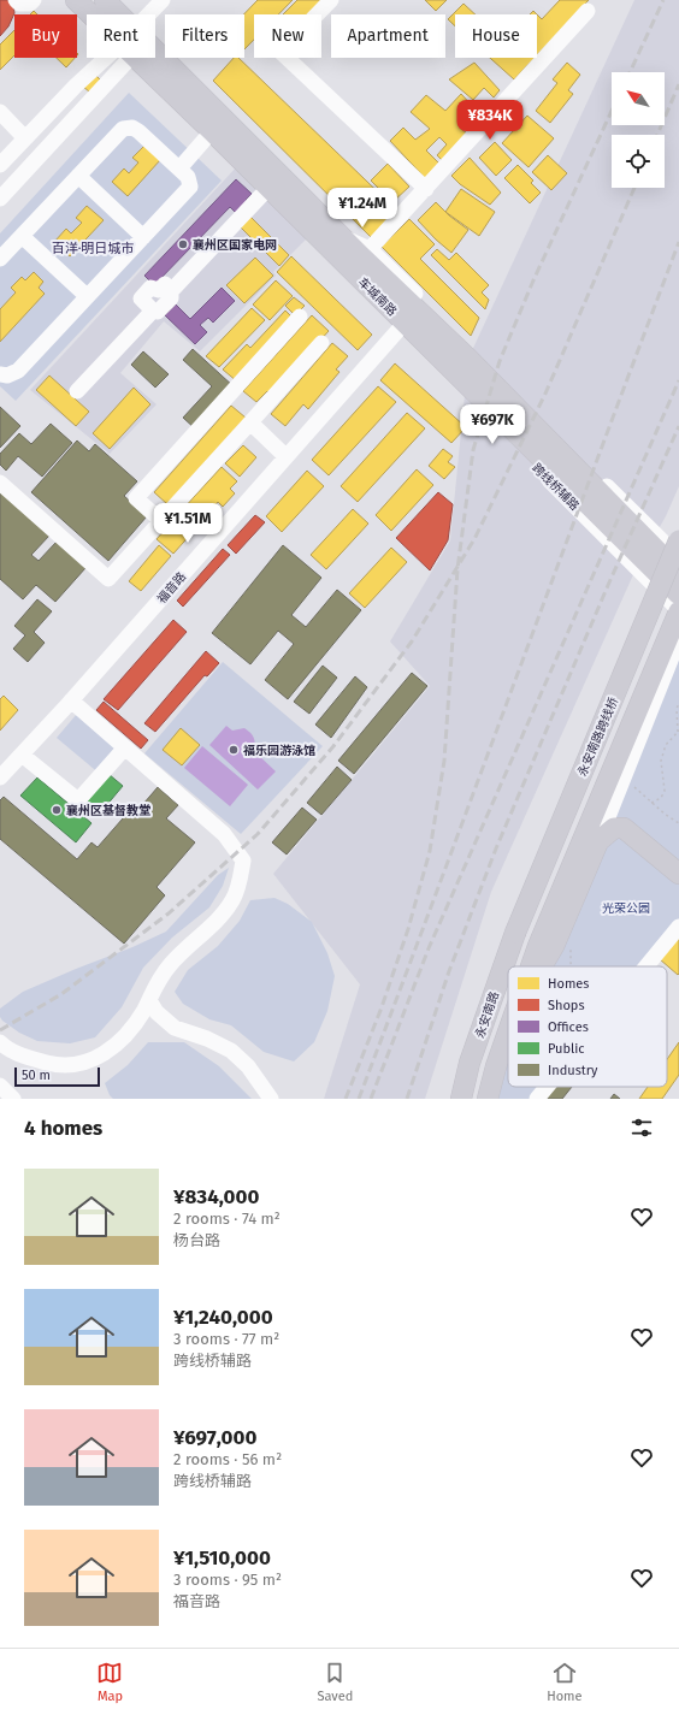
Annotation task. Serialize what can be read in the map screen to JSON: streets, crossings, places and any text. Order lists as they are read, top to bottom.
{
  "streets": {
    "main road": ["车城南路", "永安南路跨线桥", "永安南路"],
    "street": ["跨线桥辅路", "福音路"]
  },
  "crossings": [
    ["车城南路", "跨线桥辅路"],
    ["跨线桥辅路", "福音路"],
    ["永安南路跨线桥", "永安南路"]
  ],
  "districts": ["百洋·明日城市"],
  "parks": ["光荣公园"],
  "places": ["襄州区国家电网", "福乐园游泳馆", "襄州区基督教堂"],
  "legend": [
    "Homes",
    "Shops",
    "Offices",
    "Public",
    "Industry"
  ],
  "scale_bar": "50 m",
  "north": "top left",
  "page": {
    "chip": [
      "Buy",
      "Rent",
      "Filters",
      "New",
      "Apartment",
      "House"
    ],
    "price": [
      "¥834K",
      "¥1.24M",
      "¥697K",
      "¥1.51M"
    ],
    "scale": "50 m",
    "heading": "4 homes",
    "list": [
      {
        "name": "¥834,000",
        "note": "2 rooms · 74 m² · 杨台路"
      },
      {
        "name": "¥1,240,000",
        "note": "3 rooms · 77 m² · 跨线桥辅路"
      },
      {
        "name": "¥697,000",
        "note": "2 rooms · 56 m² · 跨线桥辅路"
      },
      {
        "name": "¥1,510,000",
        "note": "3 rooms · 95 m² · 福音路"
      }
    ],
    "tabs": ["Map", "Saved", "Home"]
  }
}
